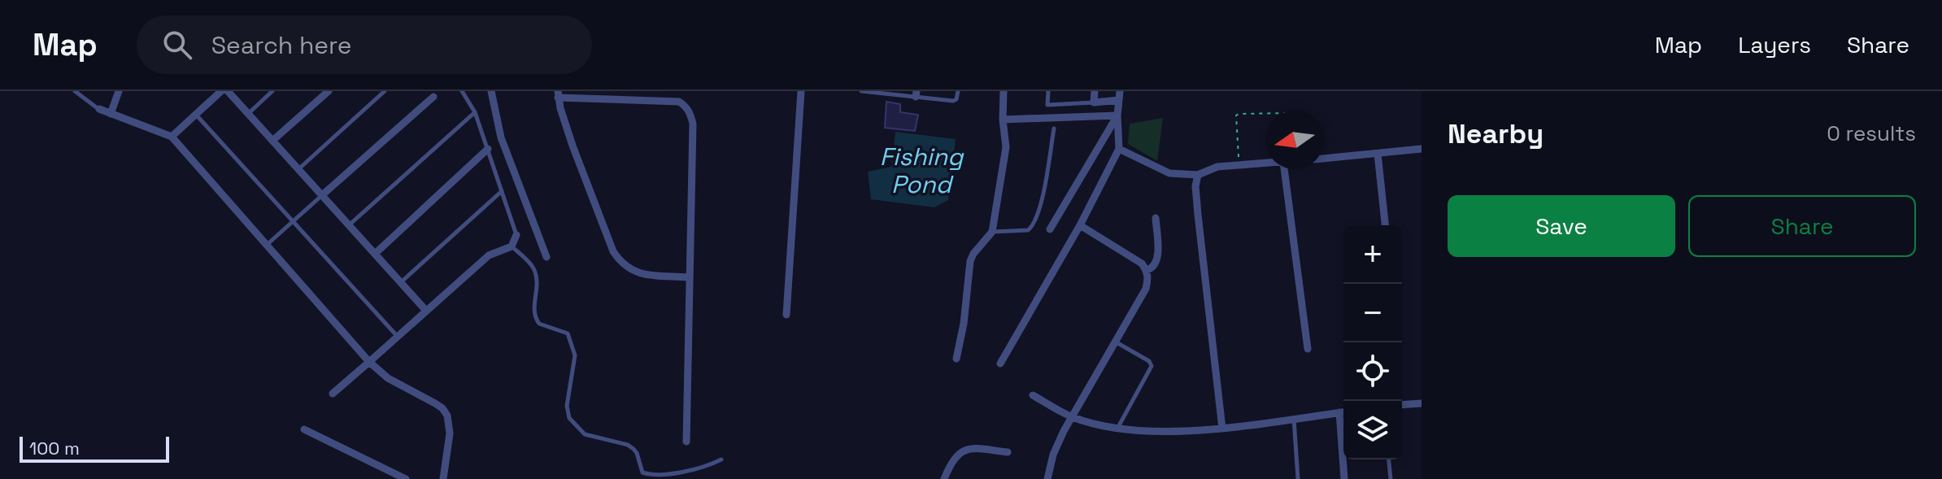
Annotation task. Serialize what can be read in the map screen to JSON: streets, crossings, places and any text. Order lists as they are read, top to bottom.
{
  "water": ["Fishing Pond"],
  "scale_bar": "100 m",
  "north": "left",
  "page": {
    "header": "Map",
    "search": "Search here",
    "nav": ["Map", "Layers", "Share"],
    "heading": ["Nearby", "0 results"],
    "buttons": ["Save", "Share"],
    "map_buttons": ["+", "−"],
    "scale": "100 m"
  }
}
